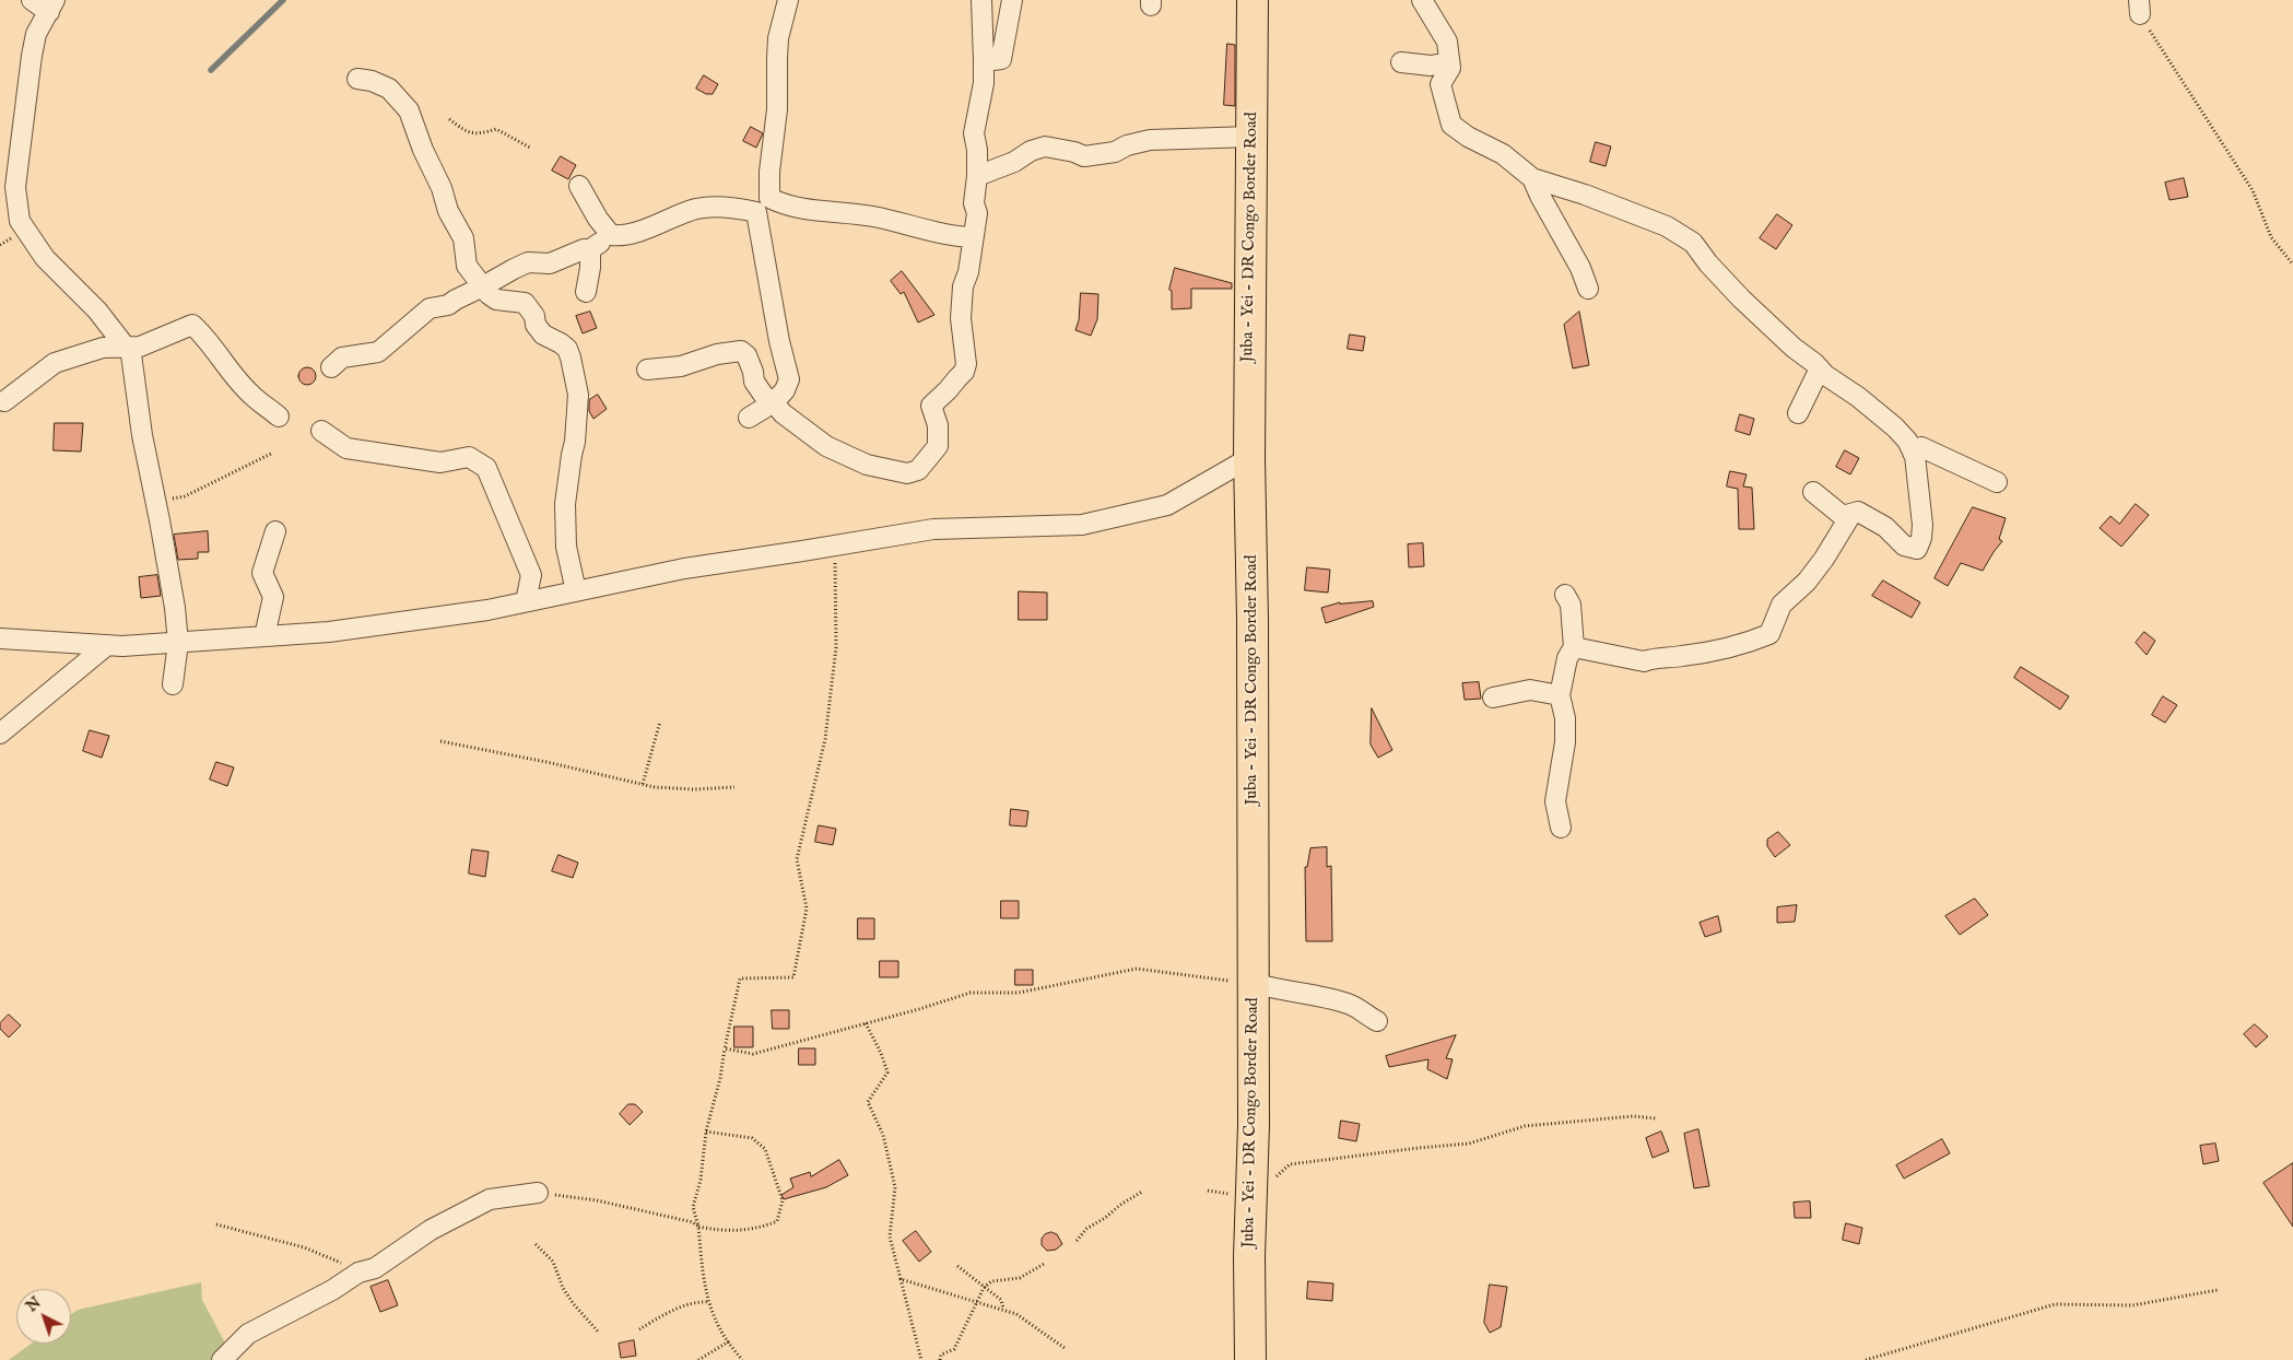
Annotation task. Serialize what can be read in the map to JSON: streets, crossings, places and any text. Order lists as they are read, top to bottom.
{
  "streets": {
    "main road": ["Juba - Yei - DR Congo Border Road"]
  },
  "north": "top left"
}
